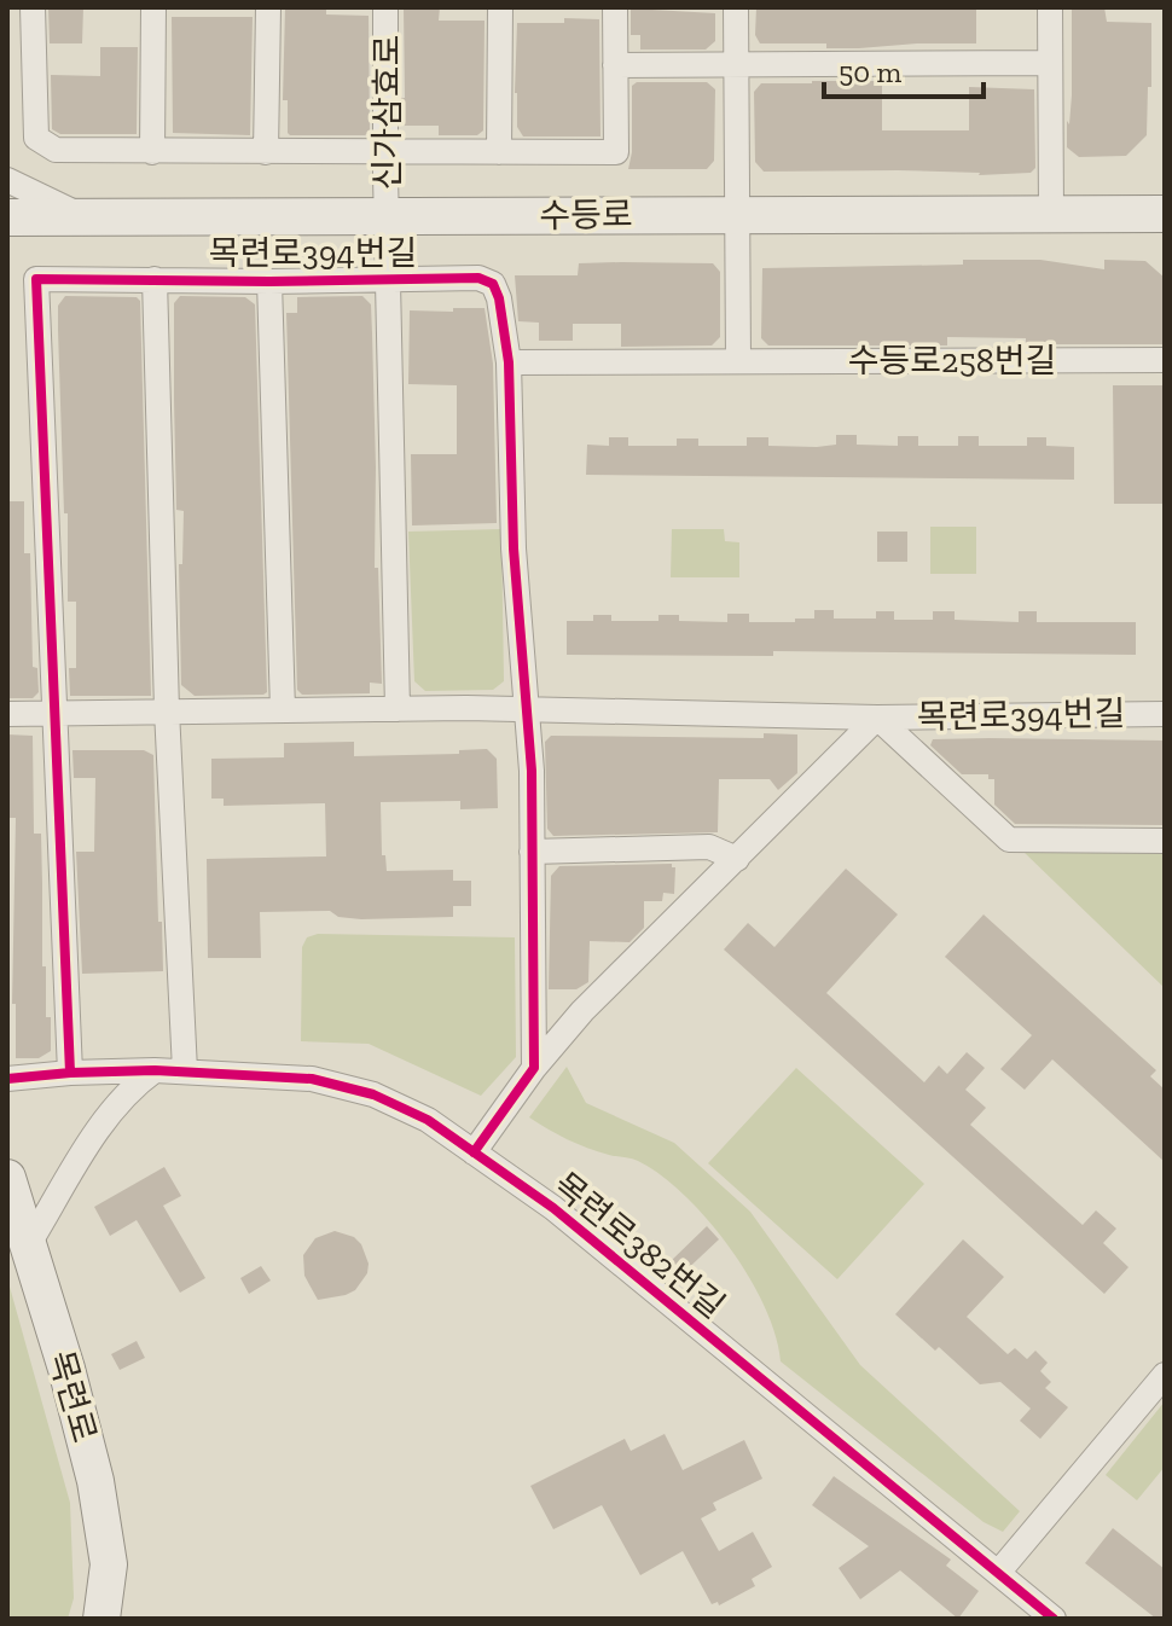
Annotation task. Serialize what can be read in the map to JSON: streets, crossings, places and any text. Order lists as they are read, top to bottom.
{
  "streets": {
    "street": [
      "신가삼효로",
      "수등로",
      "목련로394번길",
      "수등로258번길",
      "목련로382번길",
      "목련로"
    ]
  },
  "crossings": [
    ["신가삼효로", "수등로"],
    ["신가삼효로", "목련로394번길"],
    ["수등로", "목련로394번길"],
    ["목련로394번길", "수등로258번길"],
    ["목련로394번길", "목련로382번길"]
  ],
  "scale_bar": "50 m"
}
